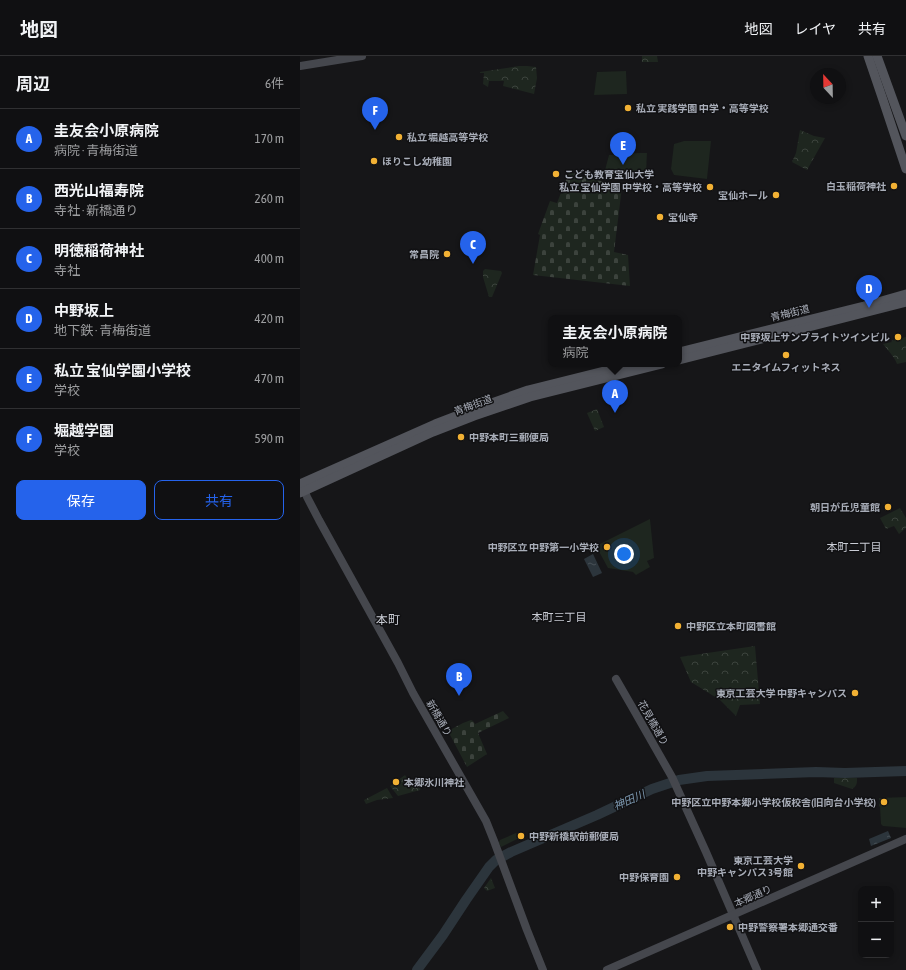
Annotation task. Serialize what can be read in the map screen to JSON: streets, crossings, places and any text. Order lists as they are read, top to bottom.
{
  "streets": {
    "main road": ["青梅街道"],
    "street": ["新橋通り", "花見橋通り", "本郷通り"]
  },
  "crossings": [
    ["青梅街道", "新橋通り"],
    ["花見橋通り", "本郷通り"]
  ],
  "districts": ["本町二丁目", "本町三丁目", "本町"],
  "water": ["神田川"],
  "places": [
    "私立 実践学園 中学・高等学校",
    "私立 堀越高等学校",
    "ほりこし幼稚園",
    "こども教育宝仙大学",
    "白玉稲荷神社",
    "私立 宝仙学園 中学校・高等学校",
    "宝仙ホール",
    "宝仙寺",
    "常昌院",
    "中野坂上サンブライトツインビル",
    "エニタイムフィットネス",
    "中野本町三郵便局",
    "朝日が丘児童館",
    "中野区立 中野第一小学校",
    "中野区立本町図書館",
    "東京工芸大学 中野キャンパス",
    "本郷氷川神社",
    "中野区立中野本郷小学校仮校舎(旧向台小学校)",
    "中野新橋駅前郵便局",
    "東京工芸大学 中野キャンパス 3号館",
    "中野保育園",
    "中野警察署本郷通交番"
  ],
  "north": "top",
  "page": {
    "header": "地図",
    "nav": ["地図", "レイヤ", "共有"],
    "heading": ["周辺", "6件"],
    "pins": [
      "F",
      "E",
      "C",
      "D",
      "A",
      "B"
    ],
    "list": [
      {
        "mark": "A",
        "name": "圭友会小原病院",
        "note": "病院 · 青梅街道",
        "value": "170 m"
      },
      {
        "mark": "B",
        "name": "西光山福寿院",
        "note": "寺社 · 新橋通り",
        "value": "260 m"
      },
      {
        "mark": "C",
        "name": "明徳稲荷神社",
        "note": "寺社",
        "value": "400 m"
      },
      {
        "mark": "D",
        "name": "中野坂上",
        "note": "地下鉄 · 青梅街道",
        "value": "420 m"
      },
      {
        "mark": "E",
        "name": "私立 宝仙学園小学校",
        "note": "学校",
        "value": "470 m"
      },
      {
        "mark": "F",
        "name": "堀越学園",
        "note": "学校",
        "value": "590 m"
      }
    ],
    "popup": ["圭友会小原病院", "病院"],
    "buttons": ["保存", "共有"],
    "map_buttons": ["+", "−"]
  }
}
